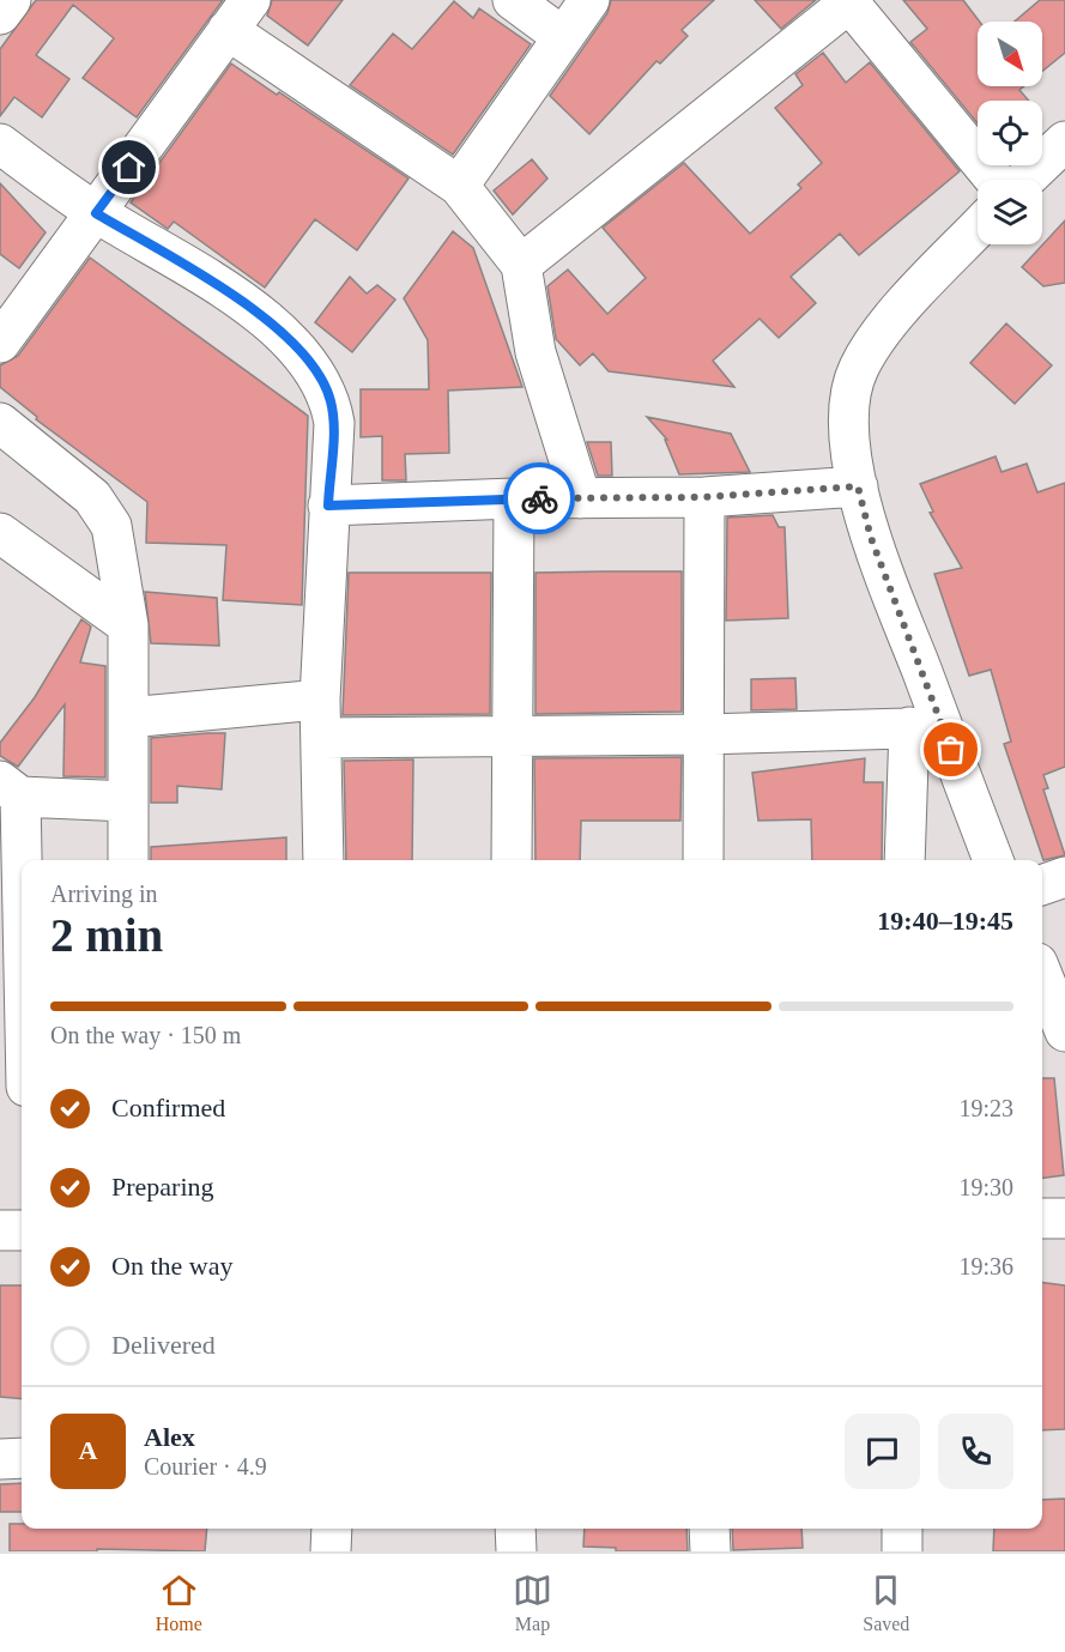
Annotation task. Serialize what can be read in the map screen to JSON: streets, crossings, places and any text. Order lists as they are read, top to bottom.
{
  "north": "bottom right",
  "page": {
    "heading": ["2 min", "Arriving in", "19:40–19:45"],
    "panel": ["Alex", "Courier · 4.9"],
    "bar": "On the way · 150 m",
    "list": [
      ["Confirmed", "19:23"],
      ["Preparing", "19:30"],
      ["On the way", "19:36"],
      "Delivered"
    ],
    "round": "A",
    "tabs": ["Home", "Map", "Saved"]
  }
}
